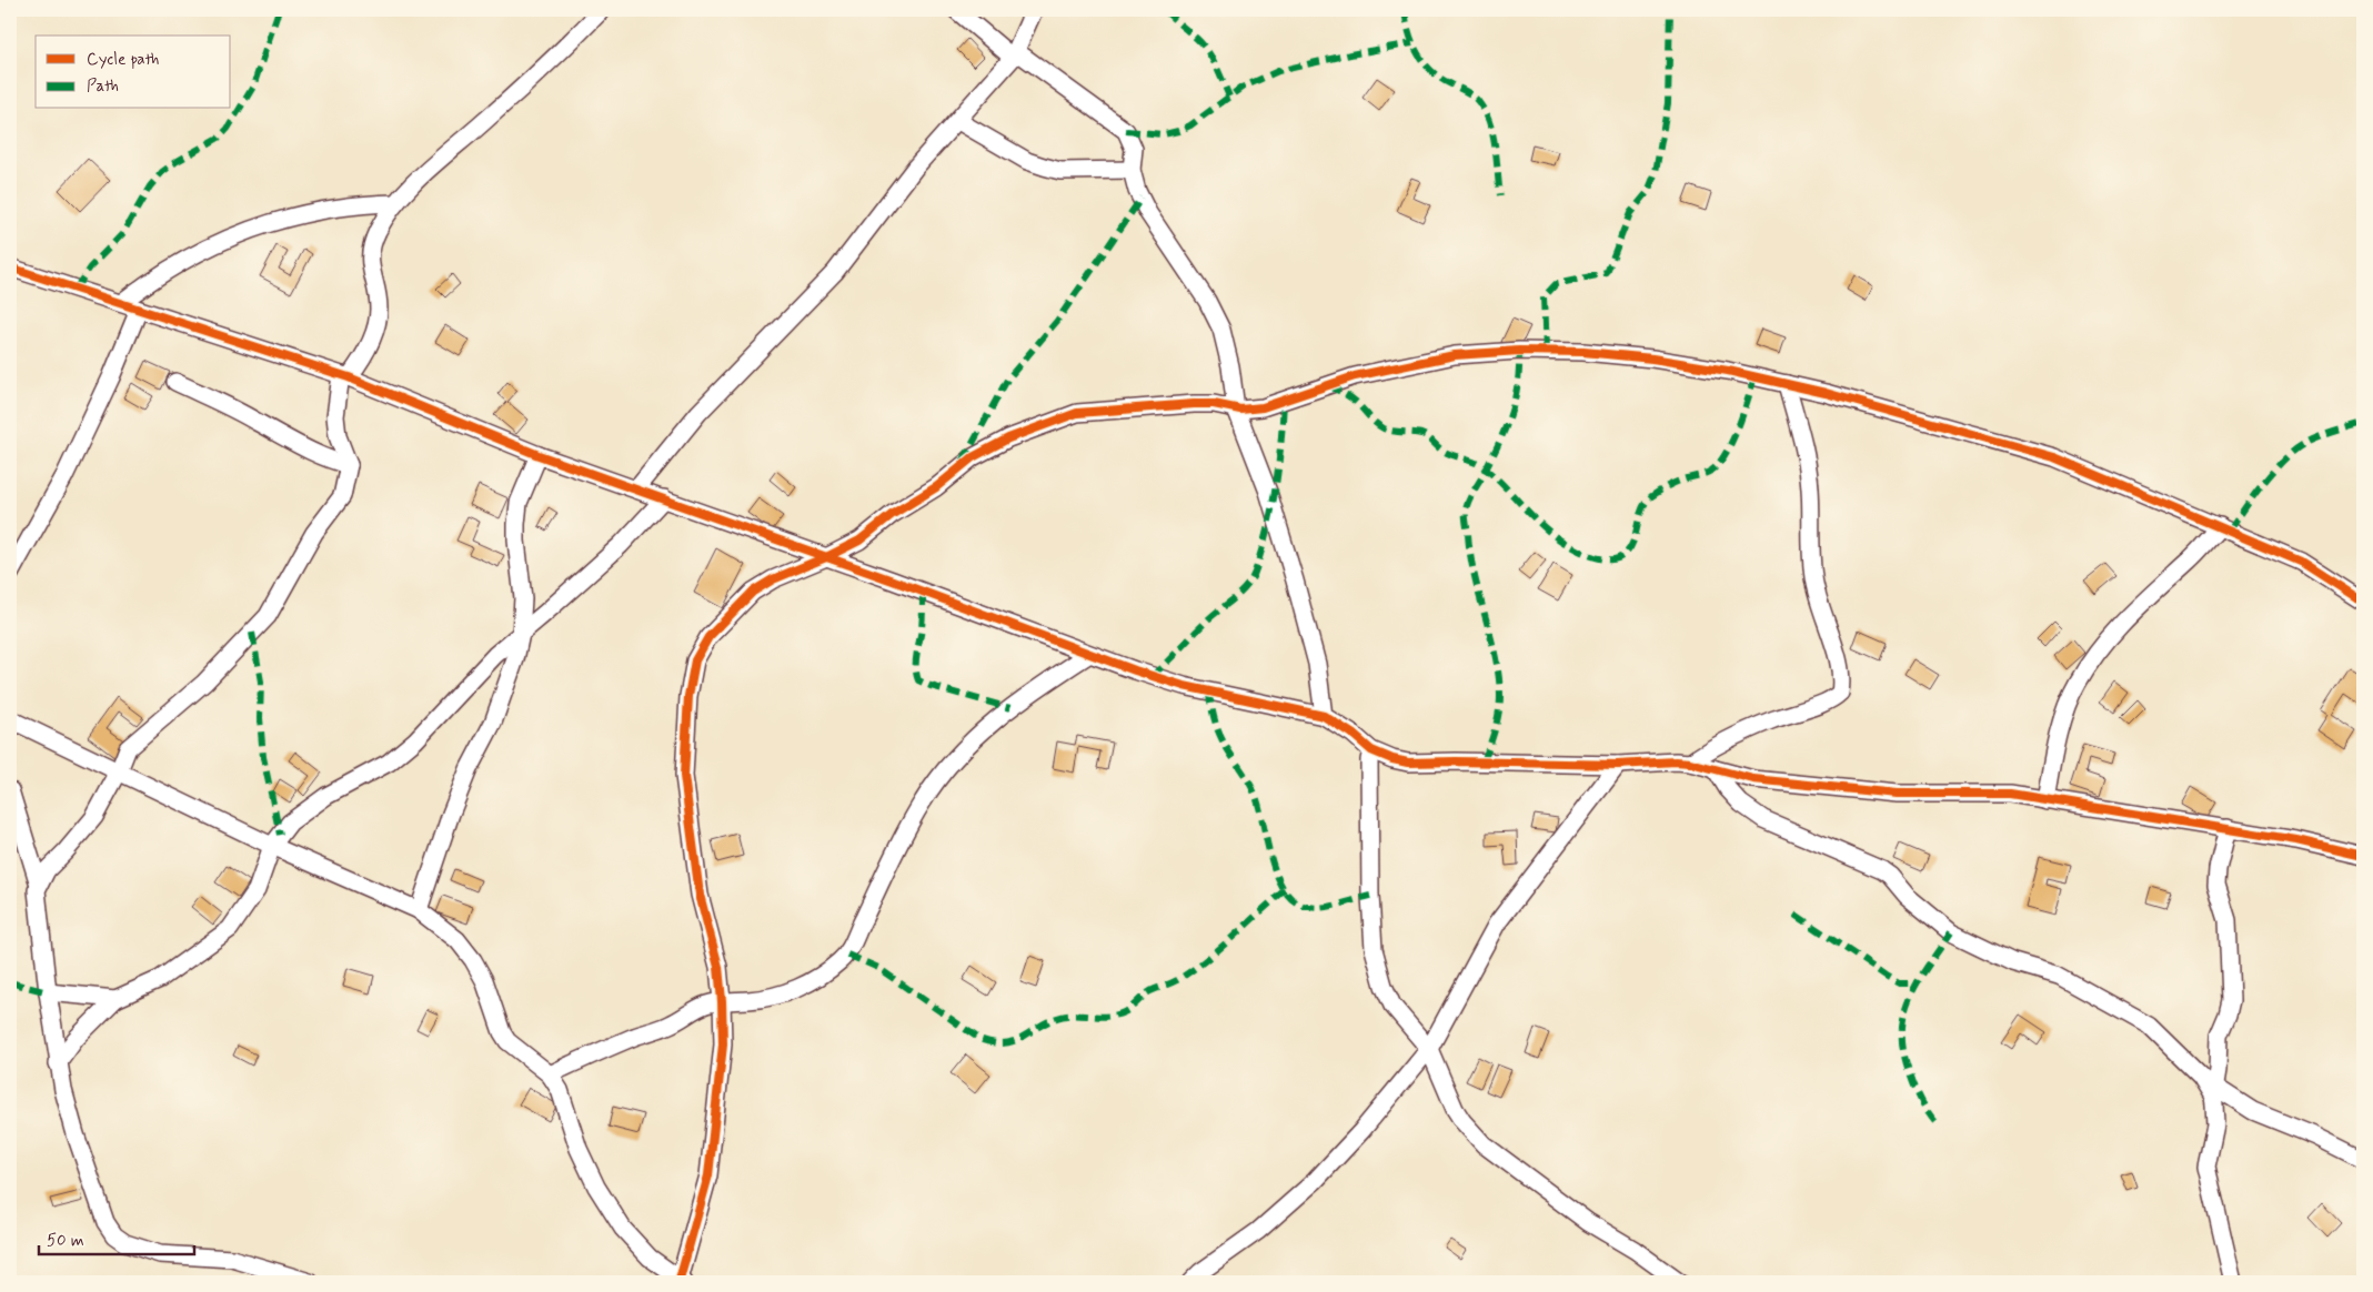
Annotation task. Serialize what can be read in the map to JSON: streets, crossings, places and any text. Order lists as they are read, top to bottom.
{
  "legend": ["Cycle path", "Path"],
  "scale_bar": "50 m"
}
